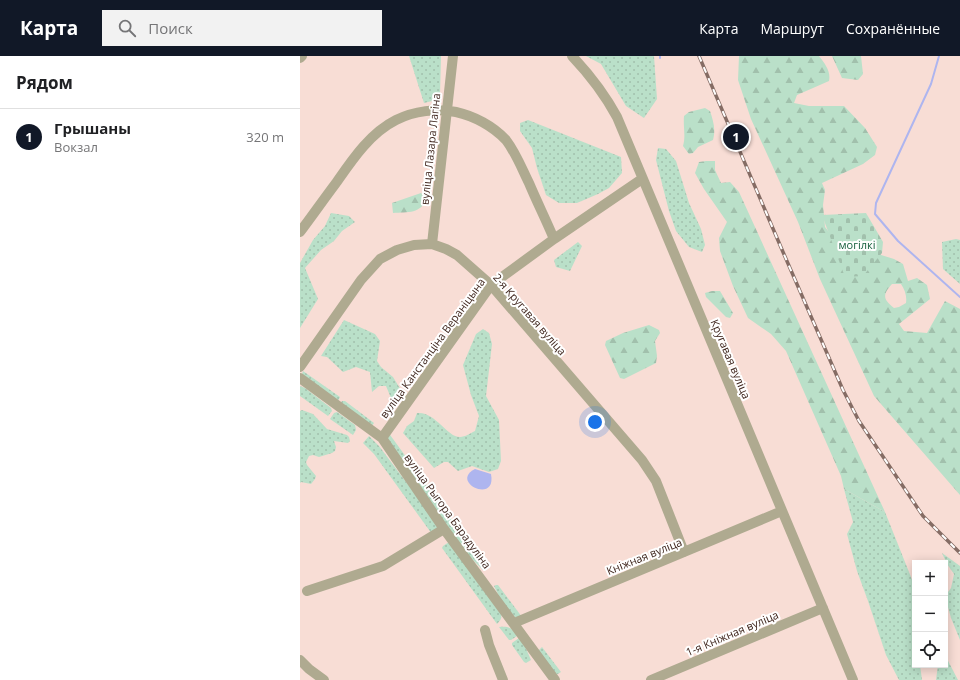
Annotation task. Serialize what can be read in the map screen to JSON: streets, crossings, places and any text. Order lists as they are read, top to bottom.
{
  "streets": {
    "street": [
      "вуліца Лазара Лагіна",
      "2-я Кругавая вуліца",
      "вуліца Канстанціна Вераніцына",
      "Кругавая вуліца",
      "вуліца Рыгора Барадуліна",
      "Кніжная вуліца",
      "1-я Кніжная вуліца"
    ]
  },
  "crossings": [
    ["вуліца Лазара Лагіна", "2-я Кругавая вуліца"],
    ["2-я Кругавая вуліца", "вуліца Канстанціна Вераніцына"],
    ["2-я Кругавая вуліца", "Кніжная вуліца"],
    ["вуліца Канстанціна Вераніцына", "Кругавая вуліца"],
    ["вуліца Канстанціна Вераніцына", "вуліца Рыгора Барадуліна"],
    ["Кругавая вуліца", "Кніжная вуліца"],
    ["Кругавая вуліца", "1-я Кніжная вуліца"],
    ["вуліца Рыгора Барадуліна", "Кніжная вуліца"]
  ],
  "parks": ["могілкі"],
  "page": {
    "header": "Карта",
    "search": "Поиск",
    "nav": ["Карта", "Маршрут", "Сохранённые"],
    "heading": "Рядом",
    "list": [
      {
        "mark": "1",
        "name": "Грышаны",
        "note": "Вокзал",
        "value": "320 m"
      }
    ],
    "pins": "1",
    "map_buttons": ["+", "−"]
  }
}
